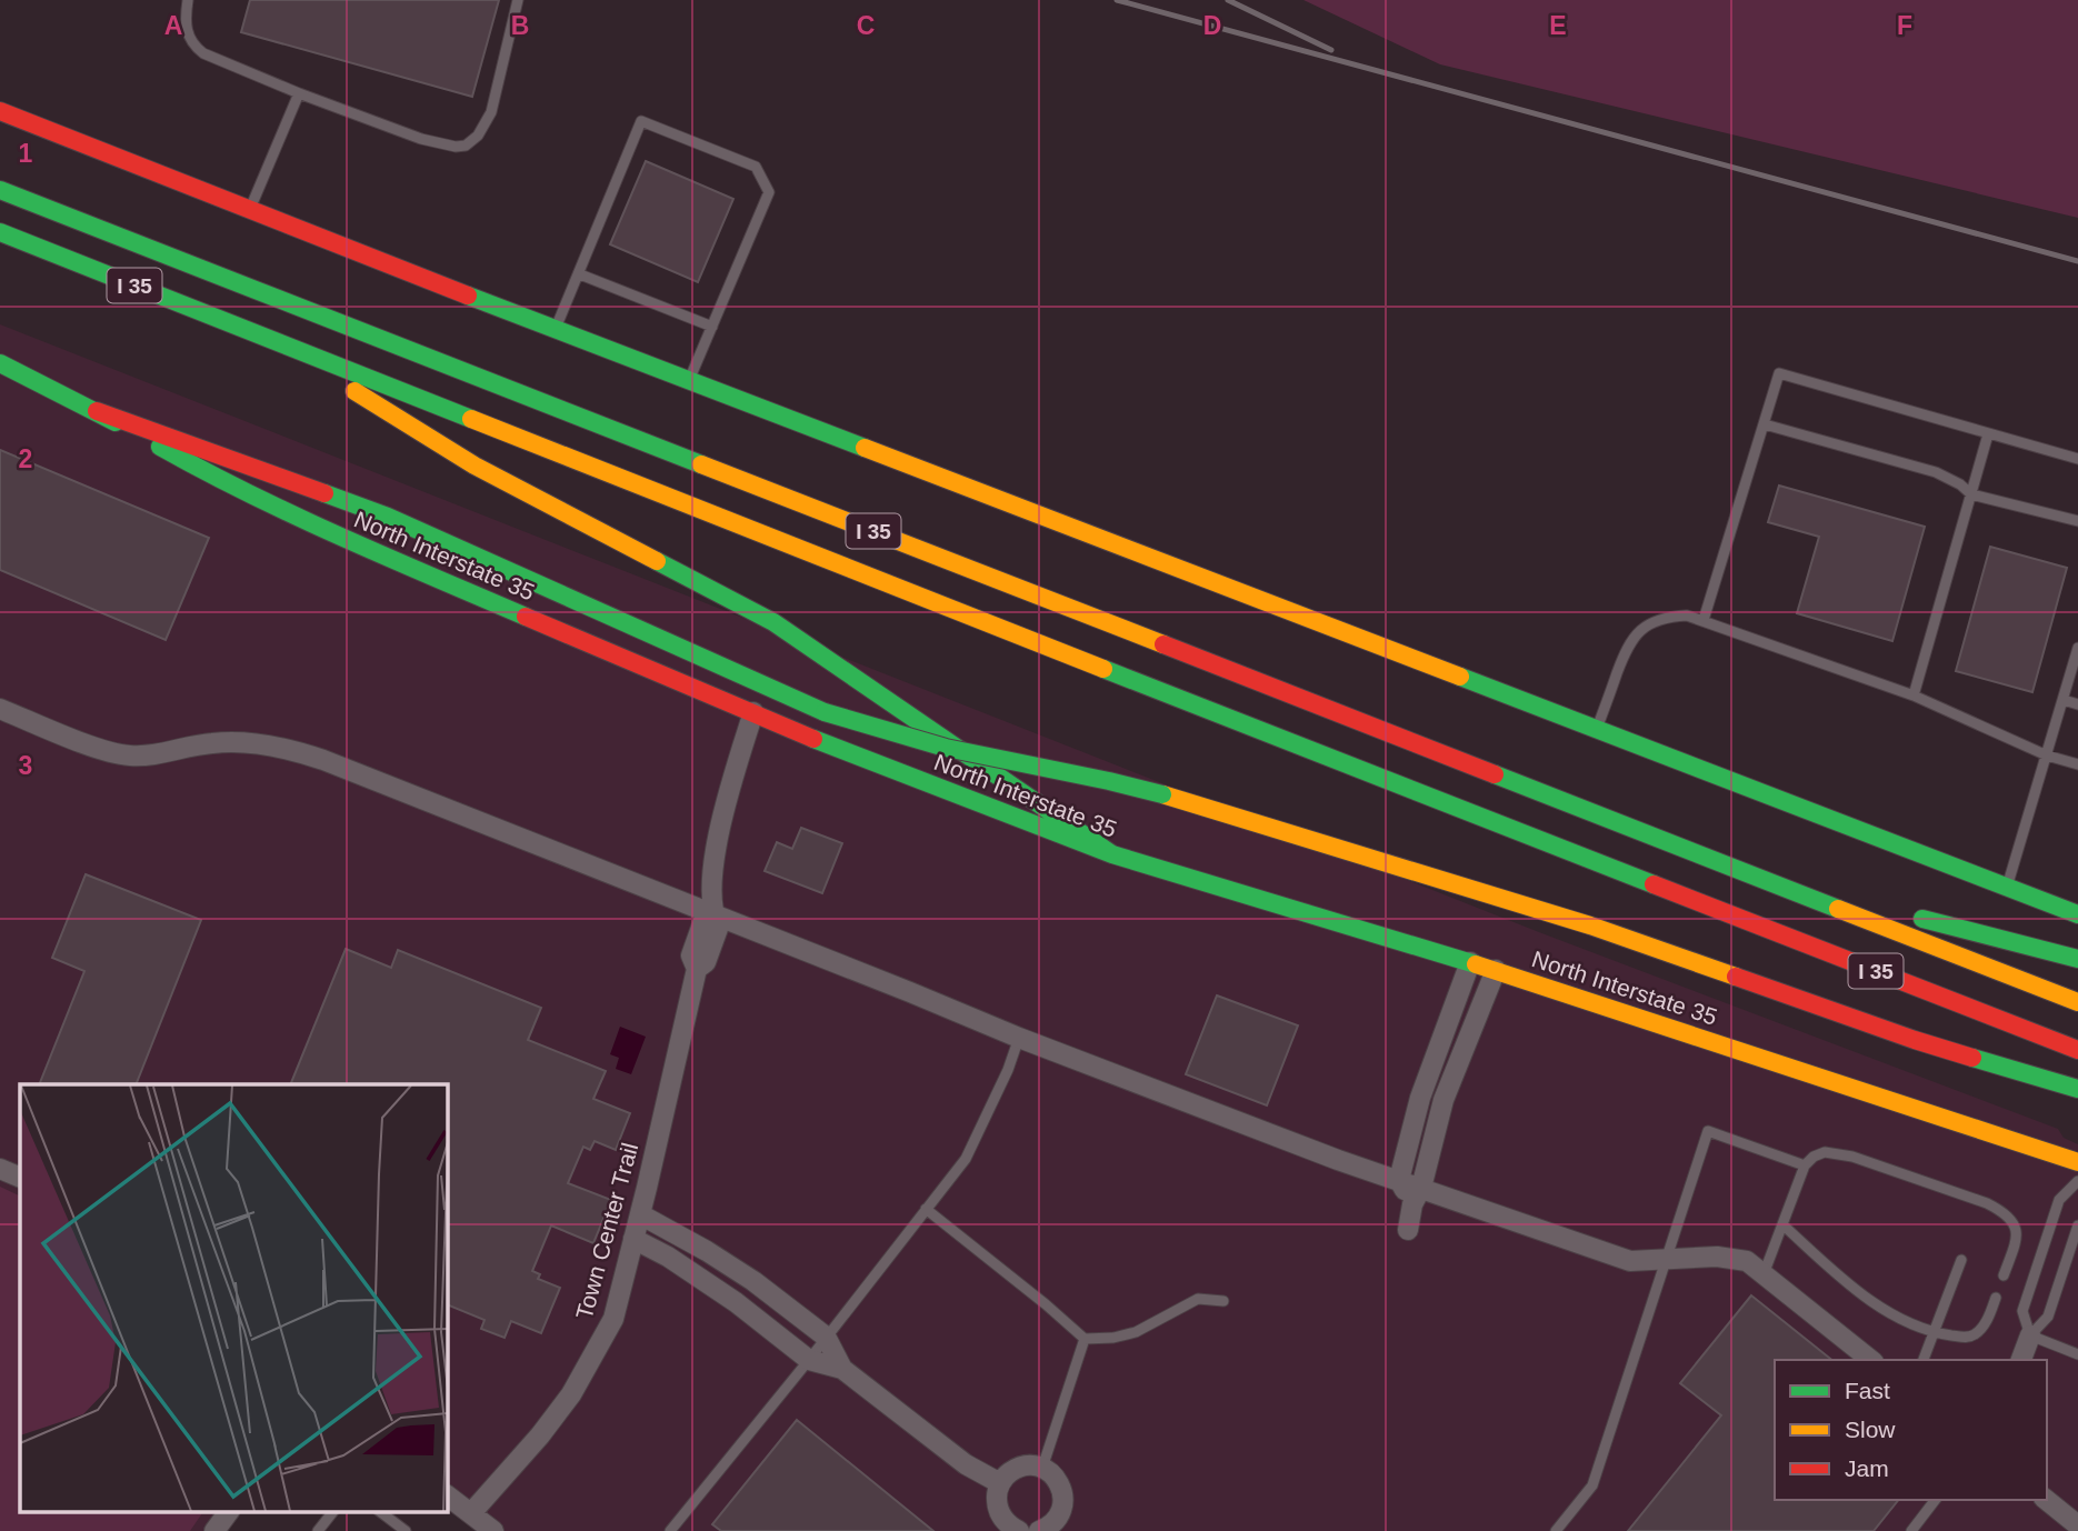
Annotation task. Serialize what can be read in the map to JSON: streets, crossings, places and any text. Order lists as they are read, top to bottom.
{
  "streets": {
    "main road": ["I 35", "North Interstate 35"],
    "street": ["Town Center Trail"]
  },
  "crossings": [
    ["North Interstate 35", "Town Center Trail"]
  ],
  "legend": ["Fast", "Slow", "Jam"],
  "grid": {
    "columns": [
      "A",
      "B",
      "C",
      "D",
      "E",
      "F"
    ],
    "rows": ["1", "2", "3"]
  }
}
